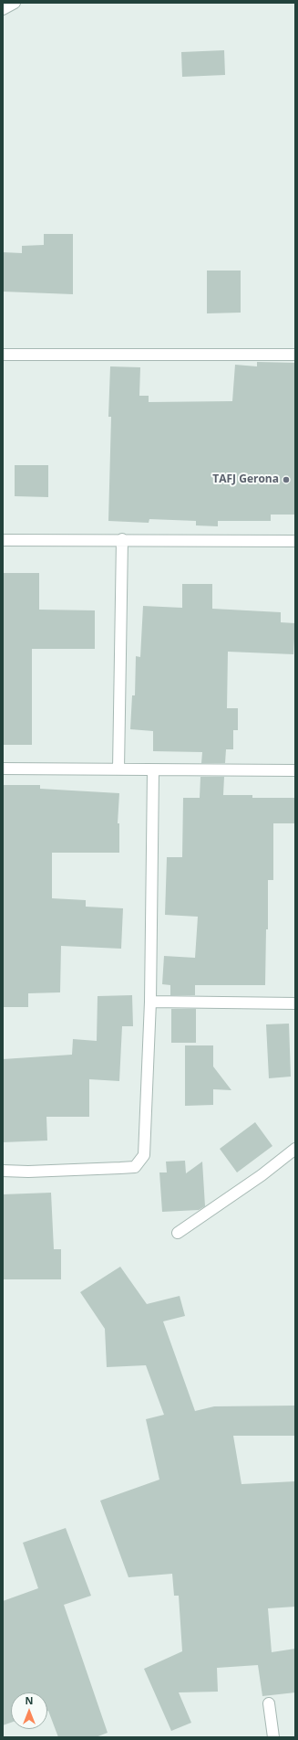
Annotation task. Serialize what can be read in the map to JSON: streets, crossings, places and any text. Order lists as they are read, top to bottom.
{
  "places": ["TAFJ Gerona"],
  "north": "top"
}
